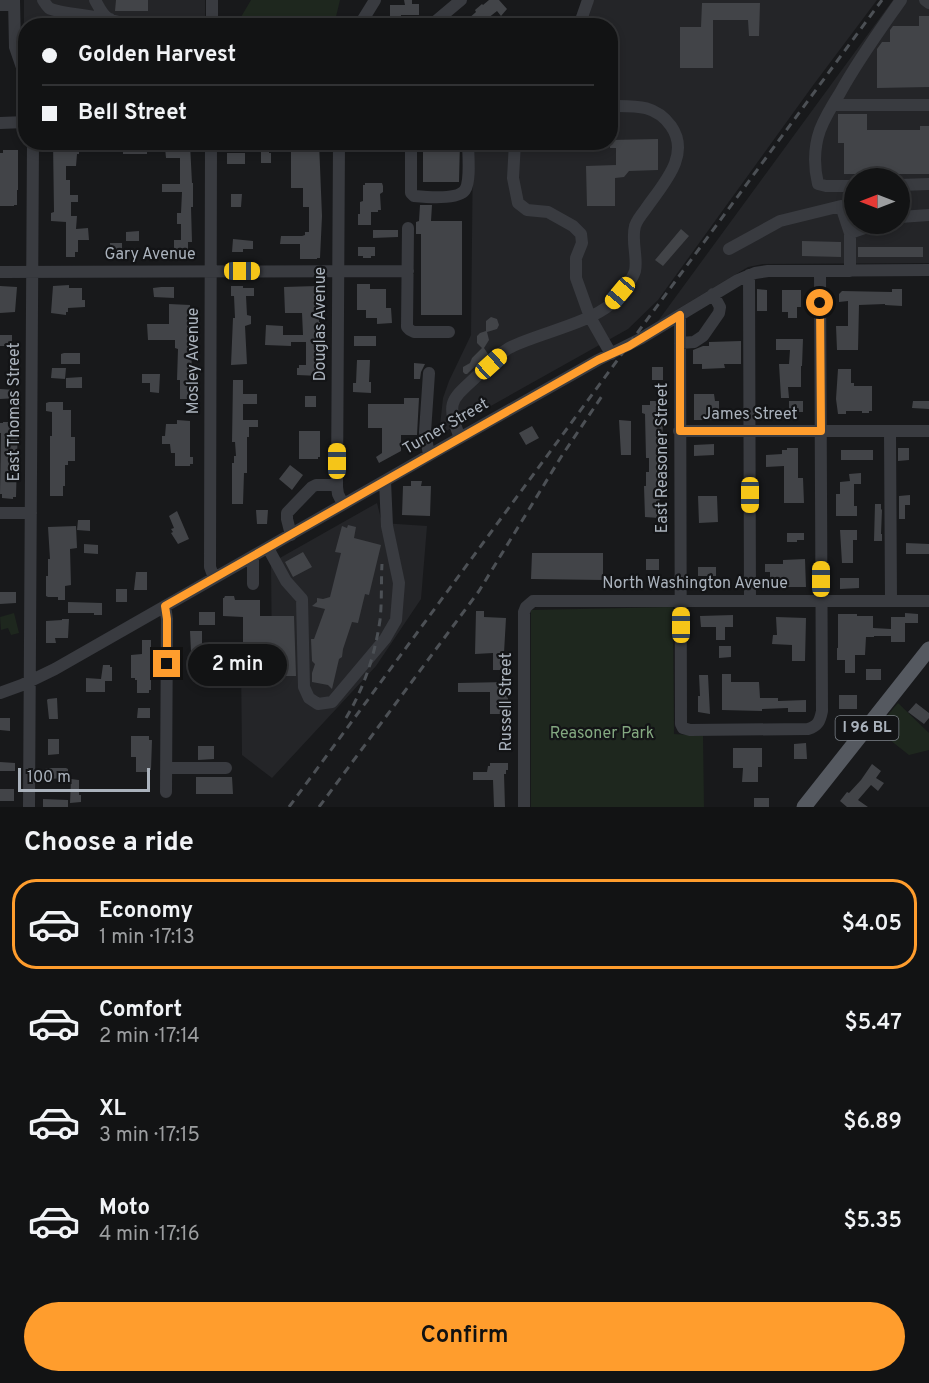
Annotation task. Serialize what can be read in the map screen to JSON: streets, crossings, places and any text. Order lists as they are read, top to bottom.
{
  "streets": {
    "main road": ["I 96 BL"],
    "street": [
      "Gary Avenue",
      "Douglas Avenue",
      "Mosley Avenue",
      "East Thomas Street",
      "James Street",
      "Turner Street",
      "East Reasoner Street",
      "North Washington Avenue",
      "Russell Street"
    ]
  },
  "crossings": [
    ["Gary Avenue", "Douglas Avenue"],
    ["Gary Avenue", "Mosley Avenue"],
    ["Gary Avenue", "East Thomas Street"],
    ["Douglas Avenue", "Turner Street"],
    ["Mosley Avenue", "Turner Street"],
    ["East Thomas Street", "Turner Street"],
    ["James Street", "East Reasoner Street"],
    ["Turner Street", "East Reasoner Street"],
    ["East Reasoner Street", "North Washington Avenue"],
    ["North Washington Avenue", "Russell Street"]
  ],
  "parks": ["Reasoner Park"],
  "scale_bar": "100 m",
  "north": "left",
  "page": {
    "banner": ["Golden Harvest", "Bell Street"],
    "bubble": "2 min",
    "scale": "100 m",
    "heading": "Choose a ride",
    "list": [
      {
        "name": "Economy",
        "note": "1 min · 17:13",
        "value": "$4.05"
      },
      {
        "name": "Comfort",
        "note": "2 min · 17:14",
        "value": "$5.47"
      },
      {
        "name": "XL",
        "note": "3 min · 17:15",
        "value": "$6.89"
      },
      {
        "name": "Moto",
        "note": "4 min · 17:16",
        "value": "$5.35"
      }
    ],
    "buttons": "Confirm"
  }
}
